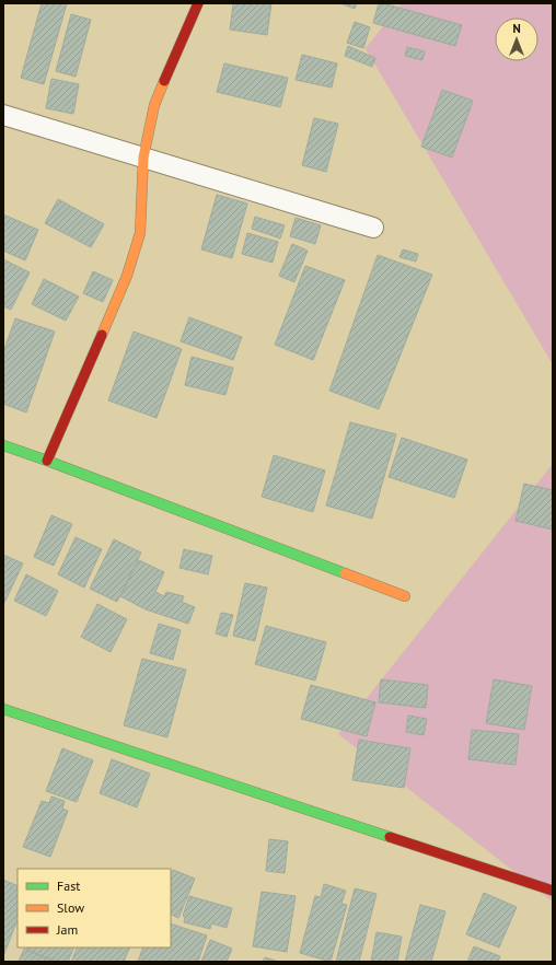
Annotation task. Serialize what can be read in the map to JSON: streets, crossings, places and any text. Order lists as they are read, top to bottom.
{
  "legend": ["Fast", "Slow", "Jam"],
  "north": "top"
}
